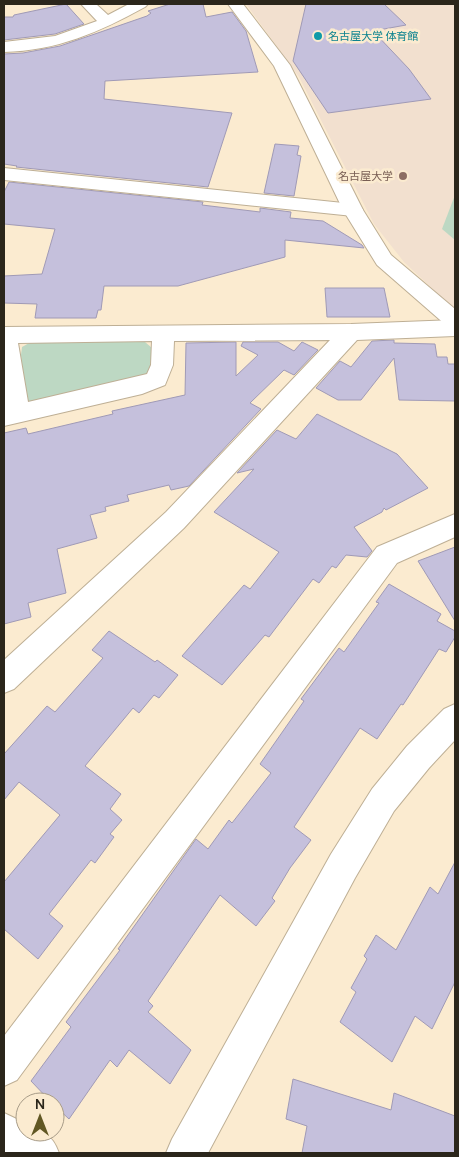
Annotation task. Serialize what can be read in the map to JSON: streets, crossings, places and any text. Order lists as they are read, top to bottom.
{
  "places": ["名古屋大学 体育館", "名古屋大学"],
  "north": "top"
}
